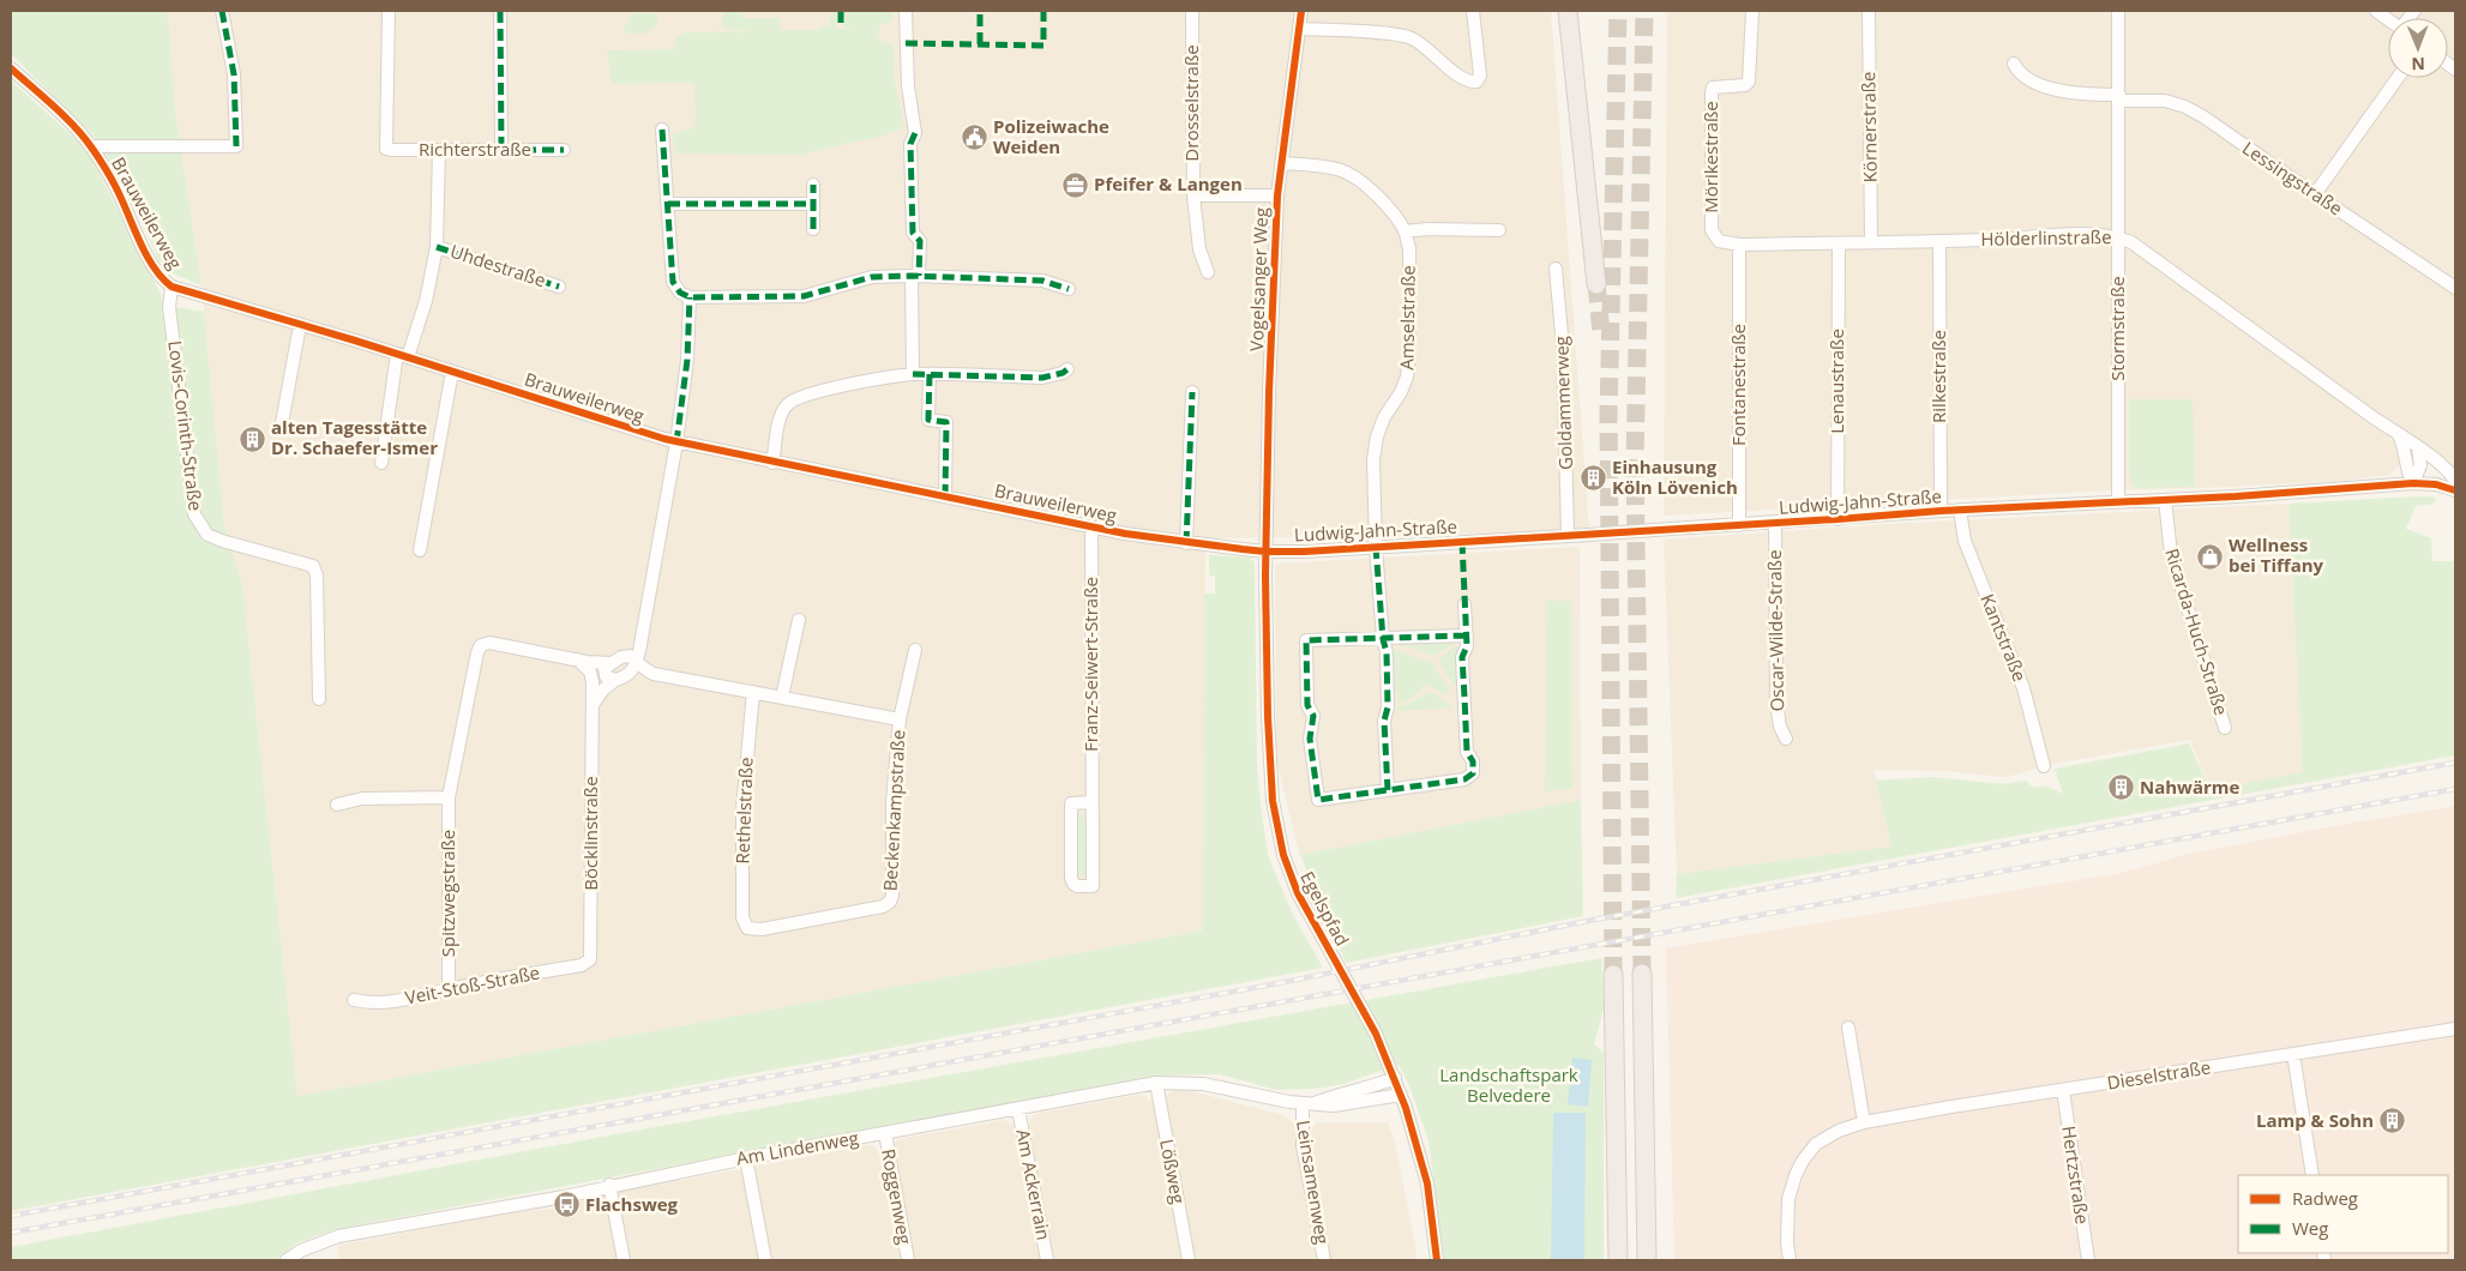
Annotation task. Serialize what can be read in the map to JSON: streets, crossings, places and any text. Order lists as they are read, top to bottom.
{
  "streets": {
    "street": [
      "Drosselstraße",
      "Körnerstraße",
      "Richterstraße",
      "Mörikestraße",
      "Lessingstraße",
      "Brauweilerweg",
      "Hölderlinstraße",
      "Uhdestraße",
      "Vogelsanger Weg",
      "Amselstraße",
      "Stormstraße",
      "Rilkestraße",
      "Lenaustraße",
      "Fontanestraße",
      "Goldammerweg",
      "Lovis-Corinth-Straße",
      "Ludwig-Jahn-Straße",
      "Oscar-Wilde-Straße",
      "Ricarda-Huch-Straße",
      "Kantstraße",
      "Franz-Seiwert-Straße",
      "Rethelstraße",
      "Beckenkampstraße",
      "Böcklinstraße",
      "Spitzwegstraße",
      "Egelspfad",
      "Veit-Stoß-Straße",
      "Dieselstraße",
      "Am Lindenweg",
      "Lößweg",
      "Hertzstraße",
      "Leinsamenweg",
      "Am Ackerrain",
      "Roggenweg"
    ]
  },
  "crossings": [
    ["Körnerstraße", "Hölderlinstraße"],
    ["Mörikestraße", "Hölderlinstraße"],
    ["Mörikestraße", "Fontanestraße"],
    ["Lessingstraße", "Stormstraße"],
    ["Brauweilerweg", "Vogelsanger Weg"],
    ["Brauweilerweg", "Lovis-Corinth-Straße"],
    ["Brauweilerweg", "Ludwig-Jahn-Straße"],
    ["Brauweilerweg", "Franz-Seiwert-Straße"],
    ["Brauweilerweg", "Egelspfad"],
    ["Hölderlinstraße", "Stormstraße"],
    ["Hölderlinstraße", "Rilkestraße"],
    ["Hölderlinstraße", "Lenaustraße"],
    ["Hölderlinstraße", "Fontanestraße"],
    ["Vogelsanger Weg", "Amselstraße"],
    ["Vogelsanger Weg", "Ludwig-Jahn-Straße"],
    ["Vogelsanger Weg", "Egelspfad"],
    ["Amselstraße", "Ludwig-Jahn-Straße"],
    ["Stormstraße", "Ludwig-Jahn-Straße"],
    ["Rilkestraße", "Ludwig-Jahn-Straße"],
    ["Lenaustraße", "Ludwig-Jahn-Straße"],
    ["Fontanestraße", "Ludwig-Jahn-Straße"],
    ["Goldammerweg", "Ludwig-Jahn-Straße"],
    ["Ludwig-Jahn-Straße", "Oscar-Wilde-Straße"],
    ["Ludwig-Jahn-Straße", "Ricarda-Huch-Straße"],
    ["Ludwig-Jahn-Straße", "Kantstraße"],
    ["Ludwig-Jahn-Straße", "Egelspfad"],
    ["Rethelstraße", "Beckenkampstraße"],
    ["Böcklinstraße", "Spitzwegstraße"],
    ["Böcklinstraße", "Veit-Stoß-Straße"],
    ["Spitzwegstraße", "Veit-Stoß-Straße"],
    ["Egelspfad", "Am Lindenweg"],
    ["Dieselstraße", "Hertzstraße"],
    ["Am Lindenweg", "Lößweg"],
    ["Am Lindenweg", "Leinsamenweg"],
    ["Am Lindenweg", "Am Ackerrain"],
    ["Am Lindenweg", "Roggenweg"]
  ],
  "parks": ["Landschaftspark Belvedere"],
  "places": {
    "public building": ["Polizeiwache Weiden"],
    "office": ["Pfeifer & Langen"],
    "building": [
      "alten Tagesstätte Dr. Schaefer-Ismer",
      "Einhausung Köln Lövenich",
      "Nahwärme",
      "Lamp & Sohn"
    ],
    "shop": ["Wellness bei Tiffany"],
    "bus stop": ["Flachsweg"]
  },
  "legend": ["Radweg", "Weg"],
  "north": "bottom"
}
